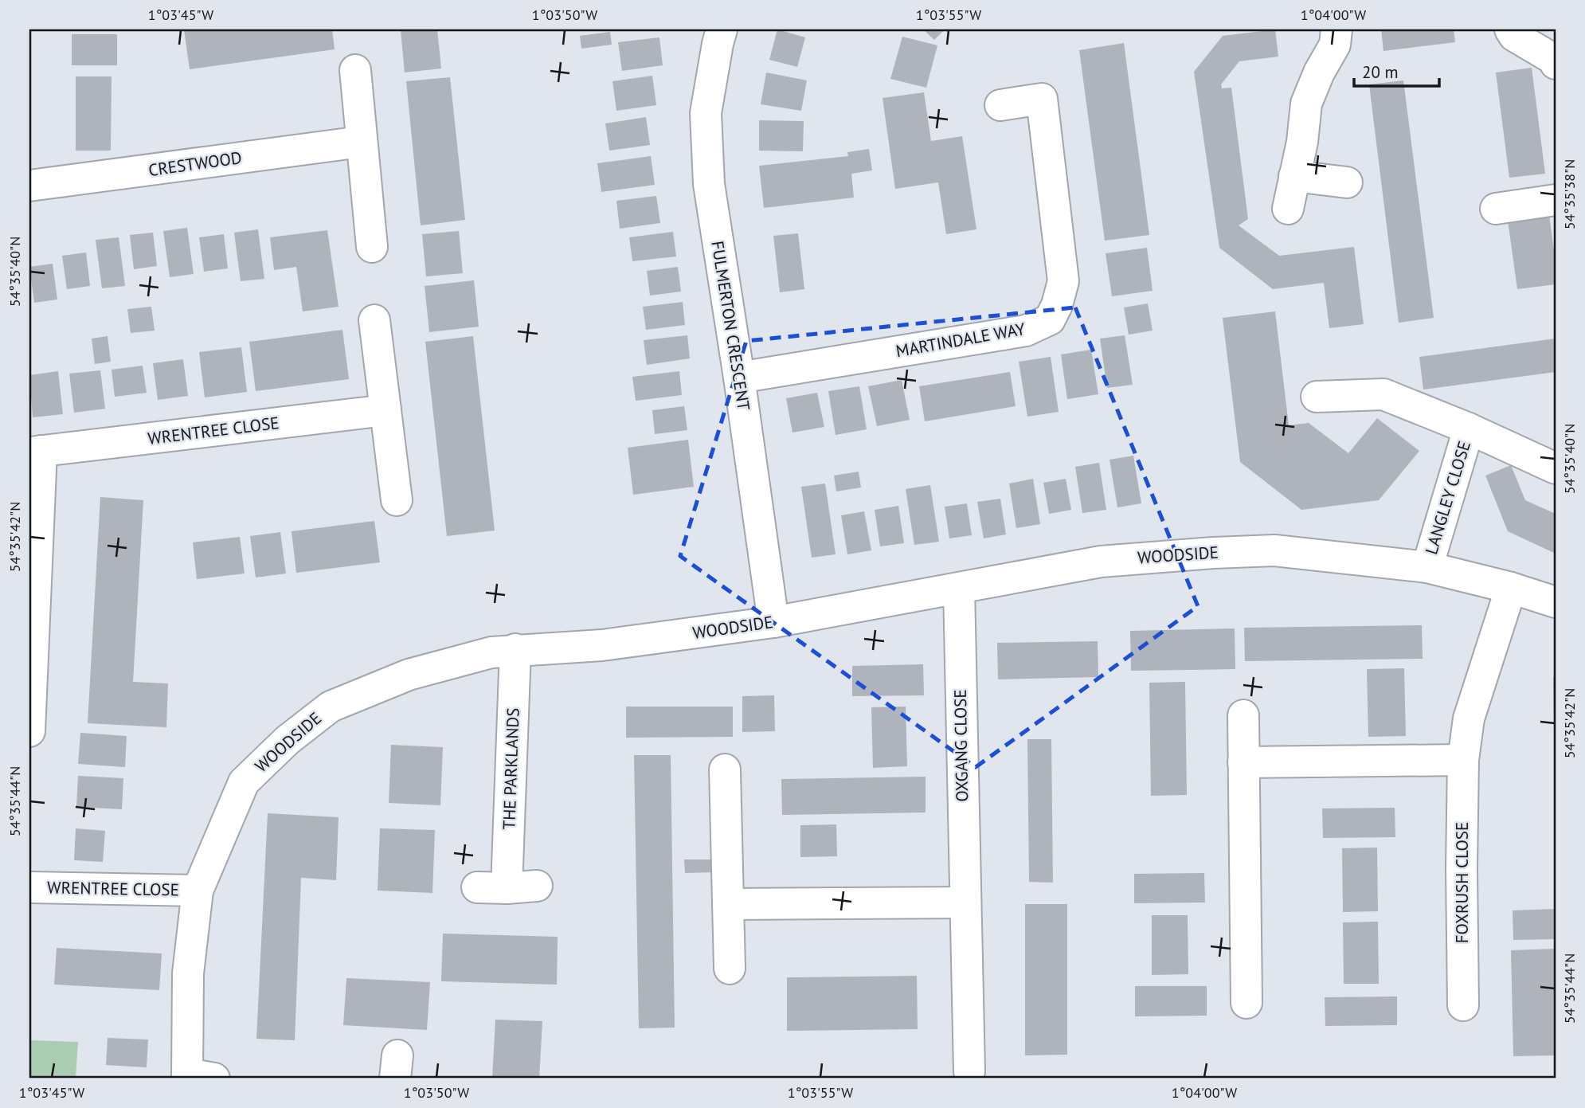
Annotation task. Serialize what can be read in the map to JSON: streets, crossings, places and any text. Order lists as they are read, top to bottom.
{
  "streets": {
    "street": [
      "CRESTWOOD",
      "FULMERTON CRESCENT",
      "MARTINDALE WAY",
      "WRENTREE CLOSE",
      "LANGLEY CLOSE",
      "WOODSIDE",
      "OXGANG CLOSE",
      "THE PARKLANDS",
      "FOXRUSH CLOSE"
    ]
  },
  "crossings": [
    ["FULMERTON CRESCENT", "MARTINDALE WAY"],
    ["FULMERTON CRESCENT", "WOODSIDE"],
    ["WRENTREE CLOSE", "WOODSIDE"],
    ["LANGLEY CLOSE", "WOODSIDE"],
    ["WOODSIDE", "OXGANG CLOSE"],
    ["WOODSIDE", "THE PARKLANDS"],
    ["WOODSIDE", "FOXRUSH CLOSE"]
  ],
  "scale_bar": "20 m",
  "coordinates": [
    "1°03'45\"W",
    "1°03'50\"W",
    "1°03'55\"W",
    "1°04'00\"W",
    "54°35'38\"N",
    "54°35'40\"N",
    "54°35'42\"N",
    "54°35'44\"N"
  ]
}
